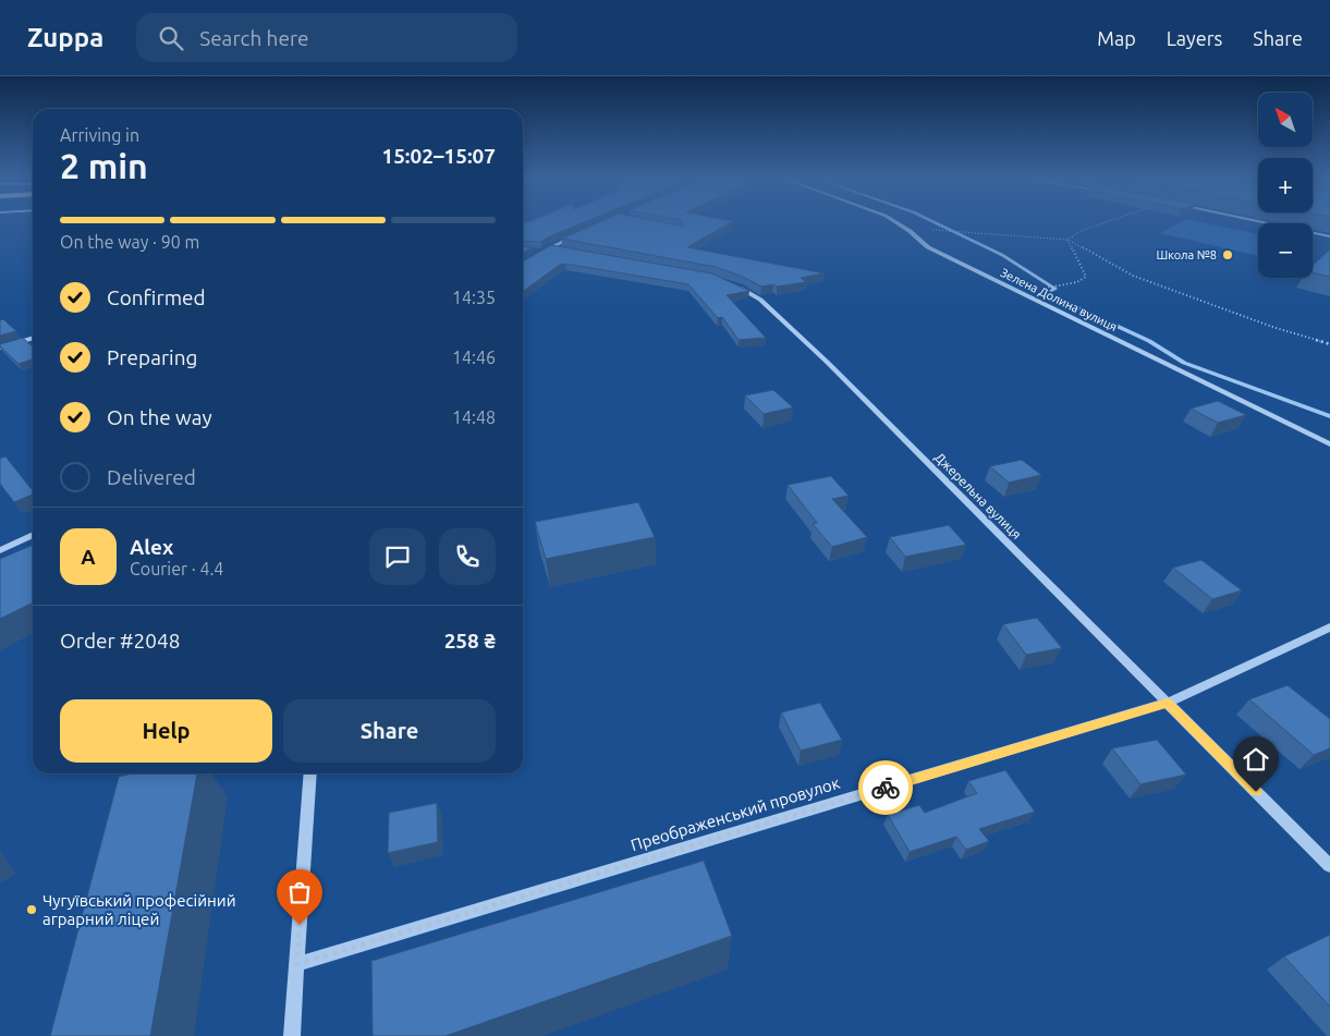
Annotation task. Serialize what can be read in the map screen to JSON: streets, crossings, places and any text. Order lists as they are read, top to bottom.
{
  "streets": {
    "street": ["Зелена Долина вулиця", "Джерельна вулиця", "Преображенський провулок"]
  },
  "crossings": [
    ["Джерельна вулиця", "Преображенський провулок"]
  ],
  "places": ["Школа №8", "Чугуївський професійний аграрний ліцей"],
  "north": "top left",
  "page": {
    "header": "Zuppa",
    "search": "Search here",
    "nav": ["Map", "Layers", "Share"],
    "map_buttons": ["+", "−"],
    "heading": ["2 min", "Arriving in", "15:02–15:07"],
    "panel": [
      "Alex",
      "Courier · 4.4",
      "Order #2048",
      "258 ₴"
    ],
    "bar": "On the way · 90 m",
    "list": [
      ["Confirmed", "14:35"],
      ["Preparing", "14:46"],
      ["On the way", "14:48"],
      "Delivered"
    ],
    "round": "A",
    "buttons": ["Help", "Share"]
  }
}
